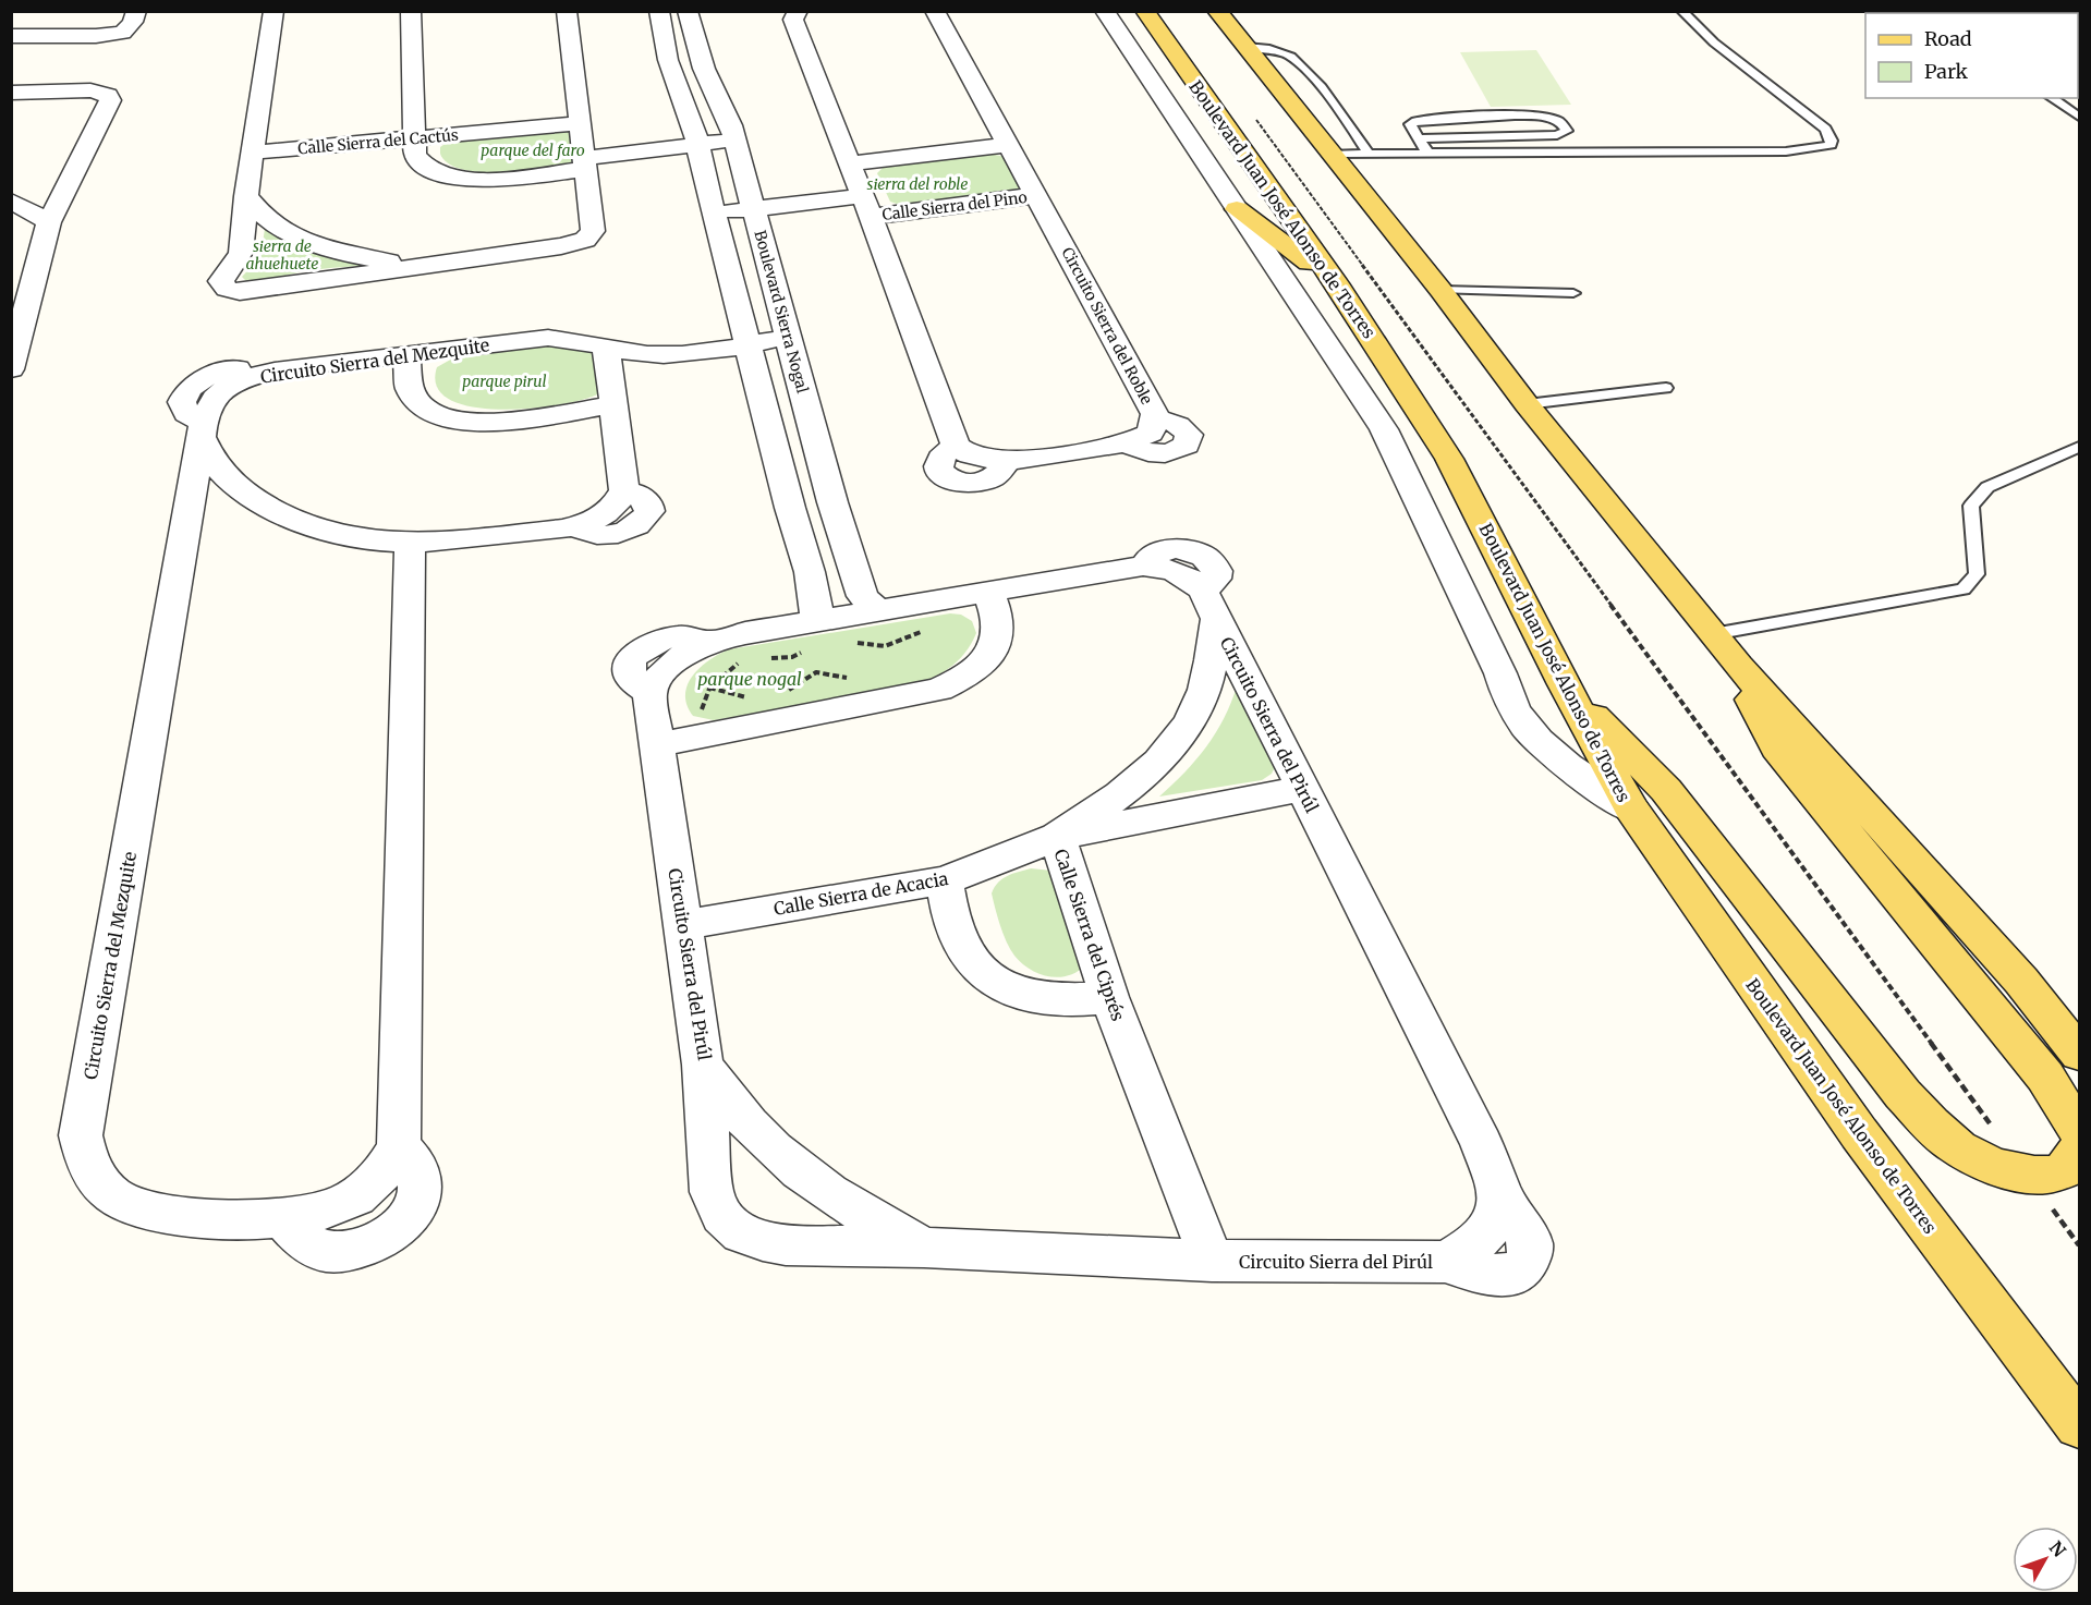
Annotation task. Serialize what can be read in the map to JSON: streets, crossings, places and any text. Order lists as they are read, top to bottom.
{
  "streets": {
    "main road": ["Boulevard Juan José Alonso de Torres"],
    "street": [
      "Calle Sierra del Cactús",
      "Calle Sierra del Pino",
      "Boulevard Sierra Nogal",
      "Circuito Sierra del Roble",
      "Circuito Sierra del Mezquite",
      "Circuito Sierra del Pirúl",
      "Calle Sierra de Acacia",
      "Calle Sierra del Ciprés"
    ]
  },
  "crossings": [
    ["Calle Sierra del Pino", "Boulevard Sierra Nogal"],
    ["Calle Sierra del Pino", "Circuito Sierra del Roble"],
    ["Boulevard Sierra Nogal", "Circuito Sierra del Mezquite"],
    ["Boulevard Sierra Nogal", "Circuito Sierra del Pirúl"],
    ["Circuito Sierra del Pirúl", "Calle Sierra de Acacia"],
    ["Circuito Sierra del Pirúl", "Calle Sierra del Ciprés"],
    ["Calle Sierra de Acacia", "Calle Sierra del Ciprés"]
  ],
  "parks": [
    "parque del faro",
    "sierra del roble",
    "sierra de ahuehuete",
    "parque pirul",
    "parque nogal"
  ],
  "legend": ["Road", "Park"],
  "north": "top right"
}
